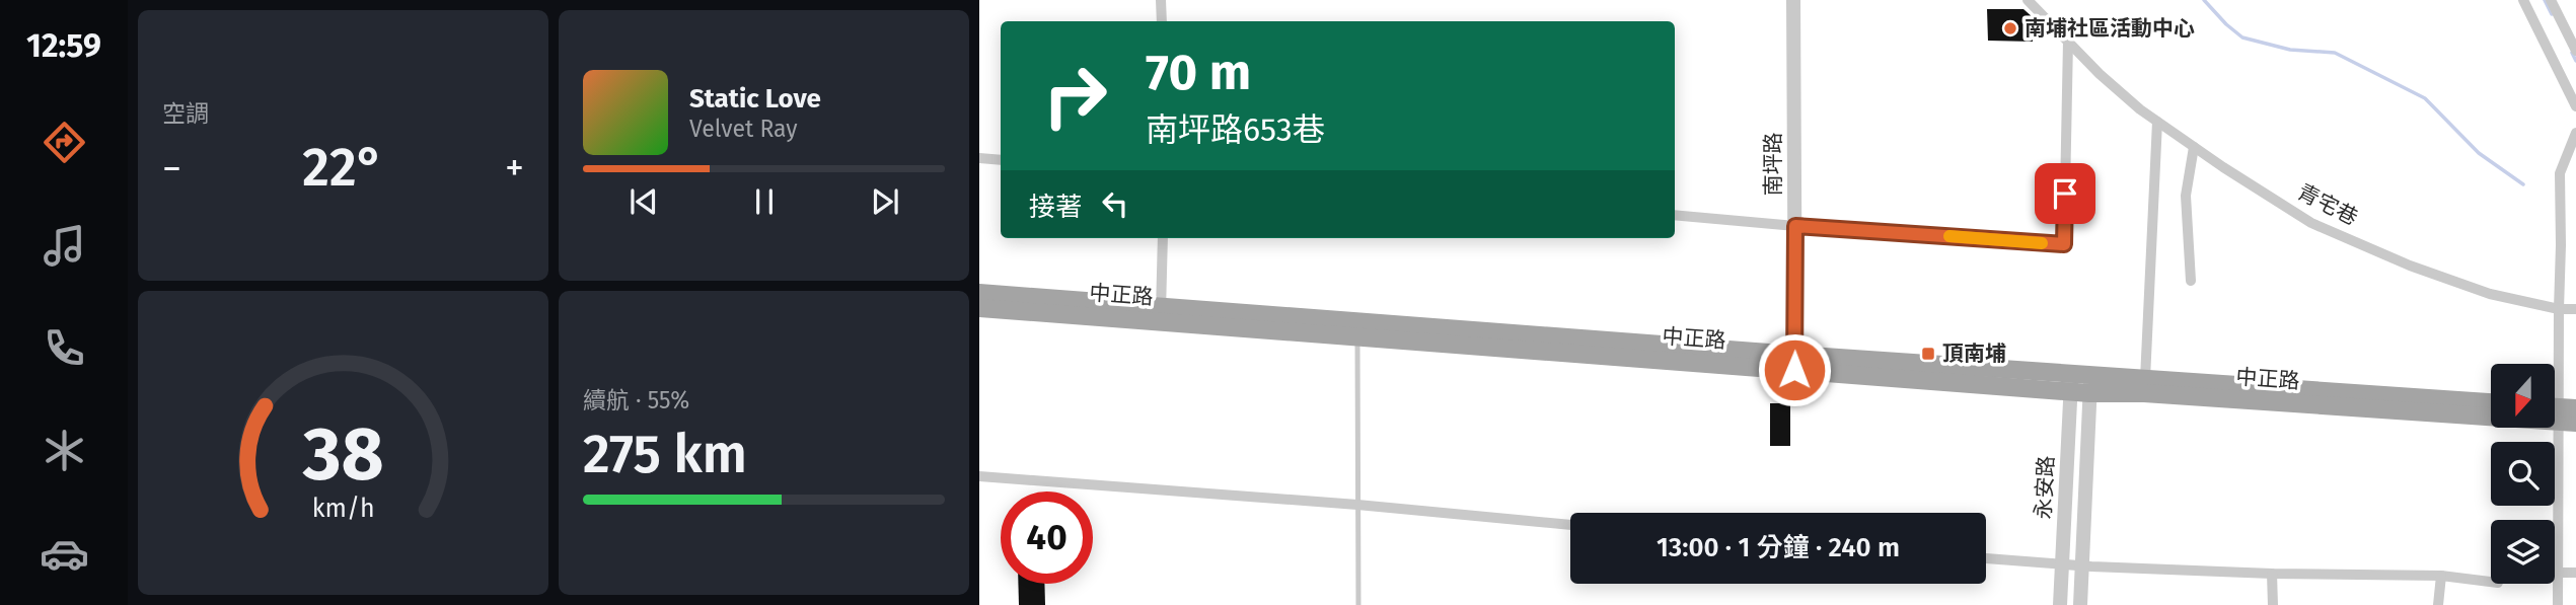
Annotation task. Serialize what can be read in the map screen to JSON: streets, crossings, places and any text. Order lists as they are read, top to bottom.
{
  "streets": {
    "main road": ["中正路"],
    "street": ["南坪路", "青宅巷", "永安路"]
  },
  "crossings": [
    ["南坪路", "中正路"],
    ["中正路", "永安路"]
  ],
  "places": {
    "other": ["南埔社區活動中心"],
    "transit": ["頂南埔"]
  },
  "north": "bottom",
  "page": {
    "tabs": "12:59",
    "tile": [
      "空調",
      ["續航 · 55%", "275 km"]
    ],
    "turn": ["70 m", "南坪路653巷"],
    "song": ["Static Love", "Velvet Ray"],
    "heat": ["−", "22°", "+"],
    "then": "接著",
    "limit": "40",
    "trip": "13:00 · 1 分鐘 · 240 m",
    "gauge": ["38", "km/h"]
  }
}
